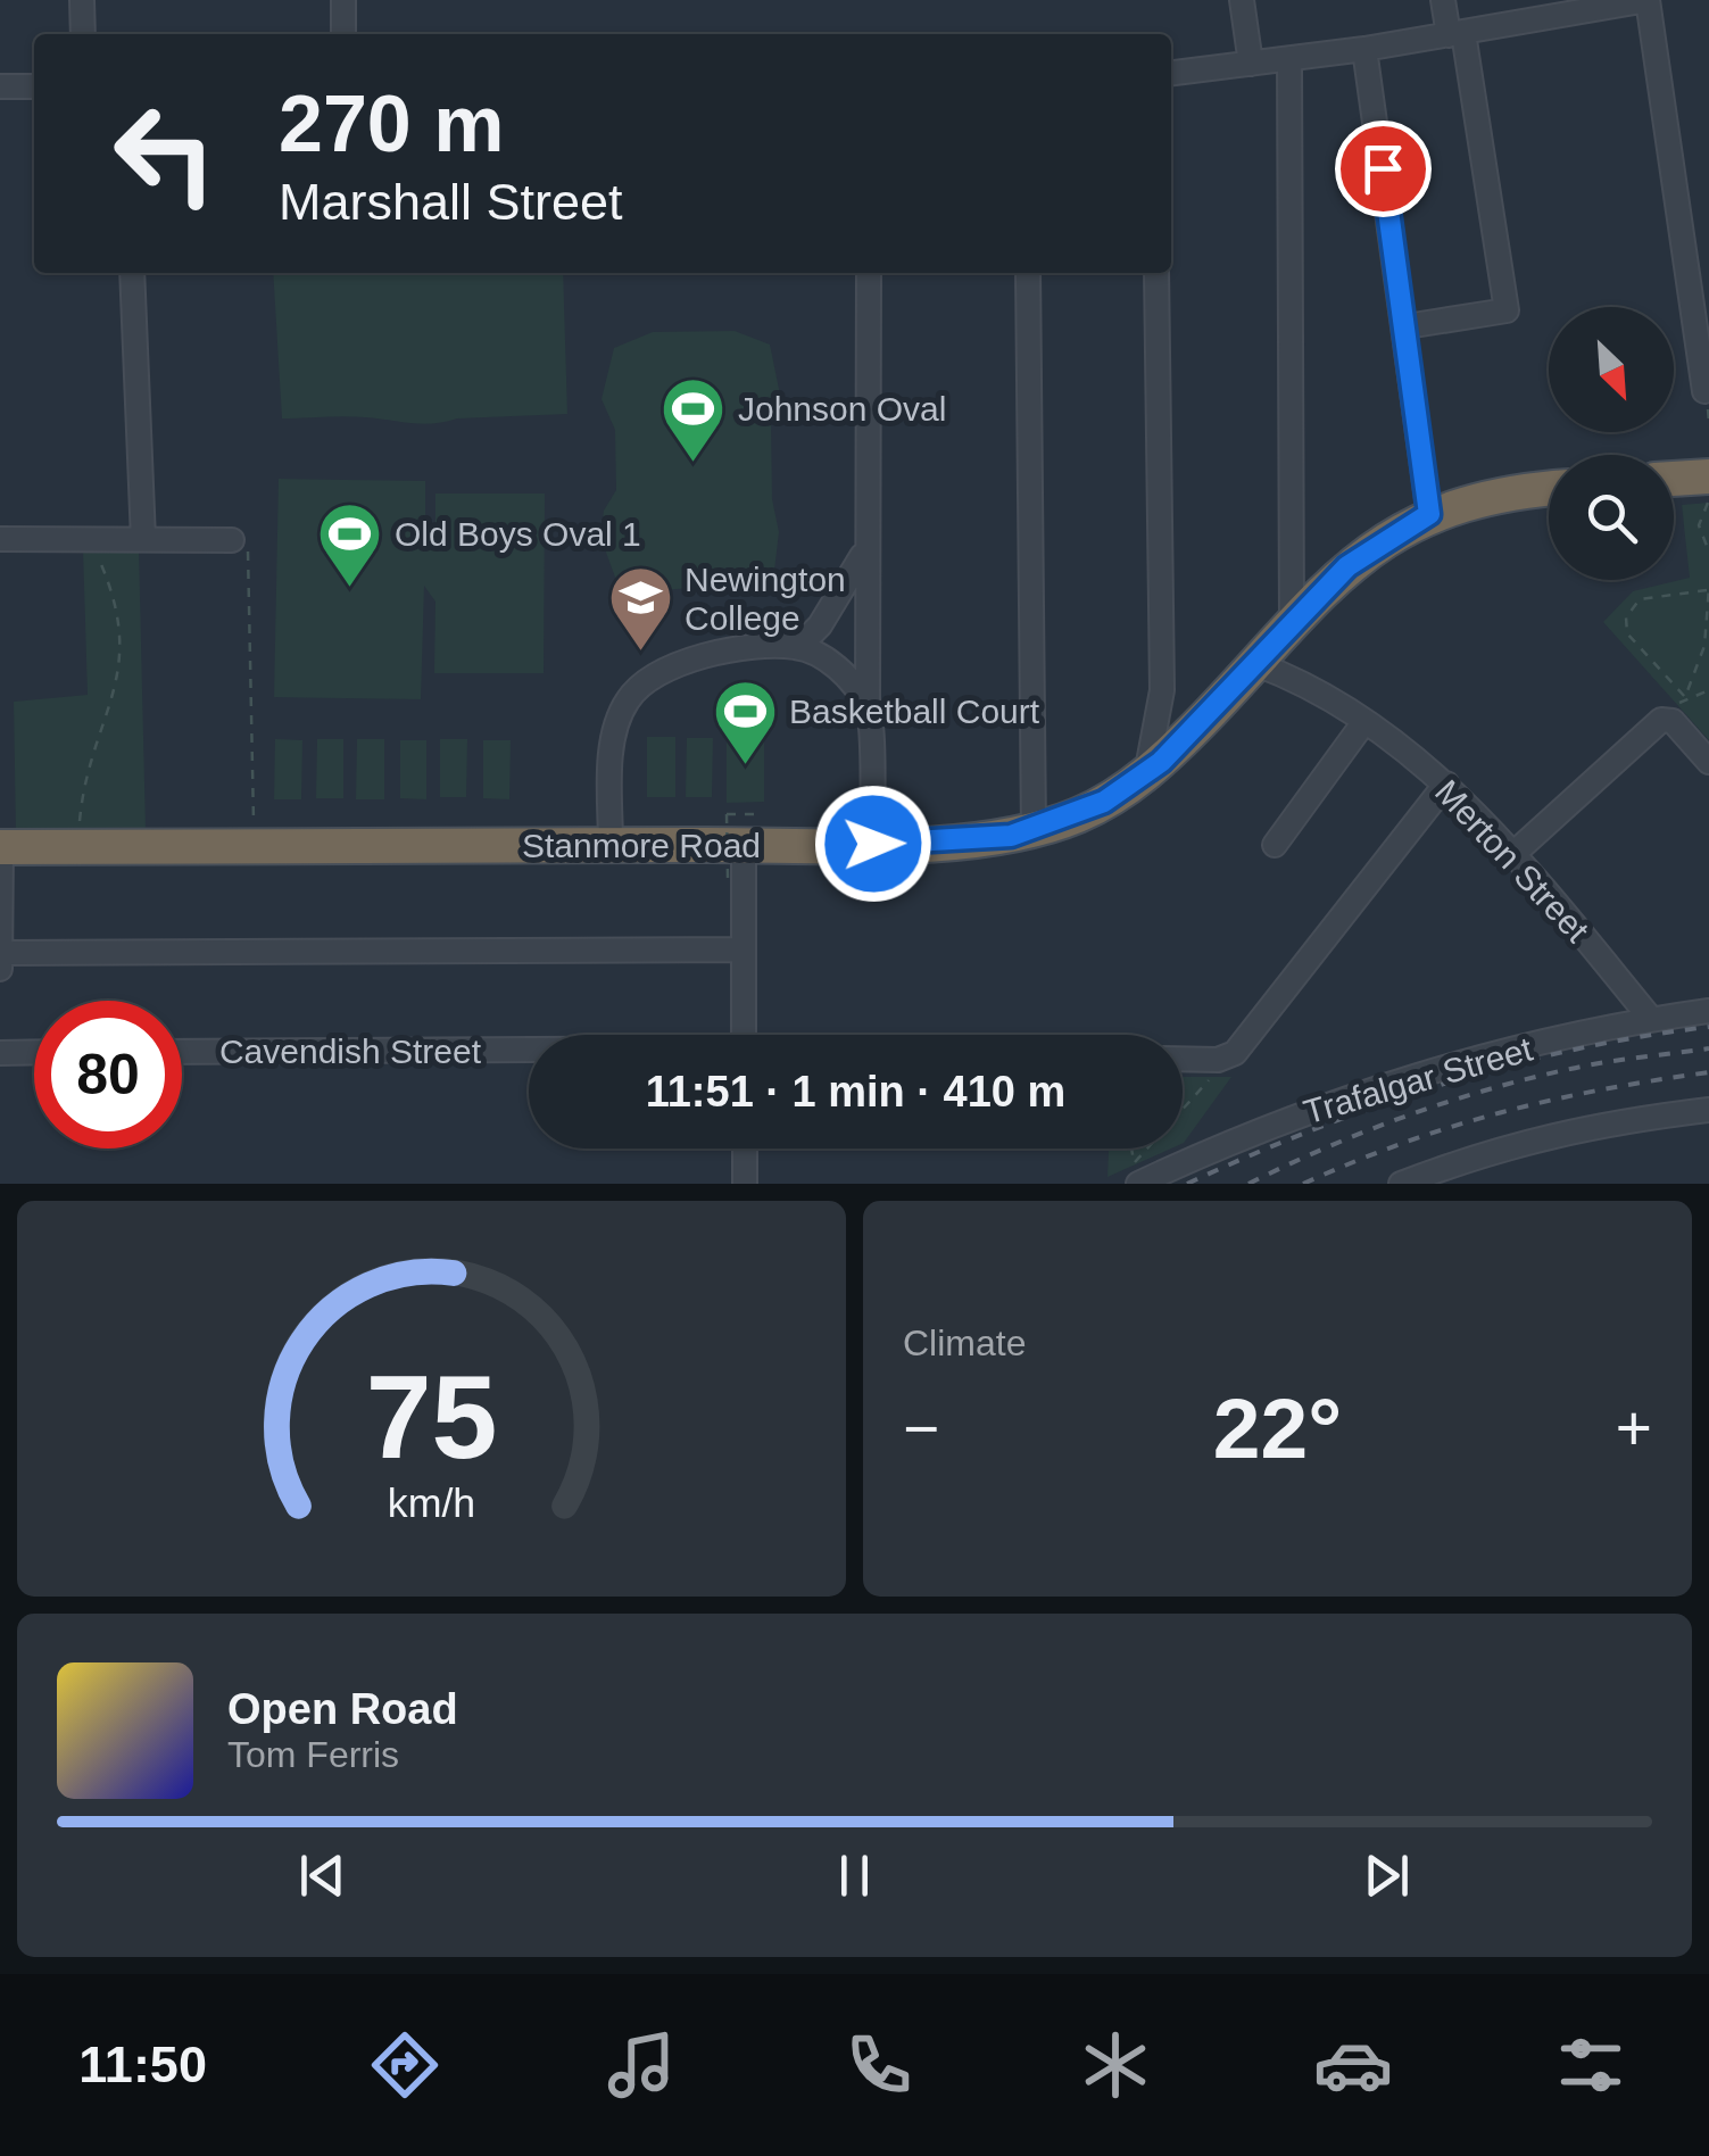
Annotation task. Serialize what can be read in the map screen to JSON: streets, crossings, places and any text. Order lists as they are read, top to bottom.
{
  "streets": {
    "highway": ["Stanmore Road"],
    "street": ["Merton Street", "Cavendish Street", "Trafalgar Street"]
  },
  "crossings": [
    ["Stanmore Road", "Merton Street"],
    ["Merton Street", "Trafalgar Street"]
  ],
  "places": {
    "sports": ["Johnson Oval", "Old Boys Oval 1", "Basketball Court"],
    "school or university": ["Newington College"]
  },
  "north": "bottom right",
  "page": {
    "turn": ["270 m", "Marshall Street"],
    "limit": "80",
    "trip": "11:51 · 1 min · 410 m",
    "tile": "Climate",
    "heat": ["−", "22°", "+"],
    "song": ["Open Road", "Tom Ferris"],
    "tabs": "11:50",
    "gauge": ["75", "km/h"]
  }
}
